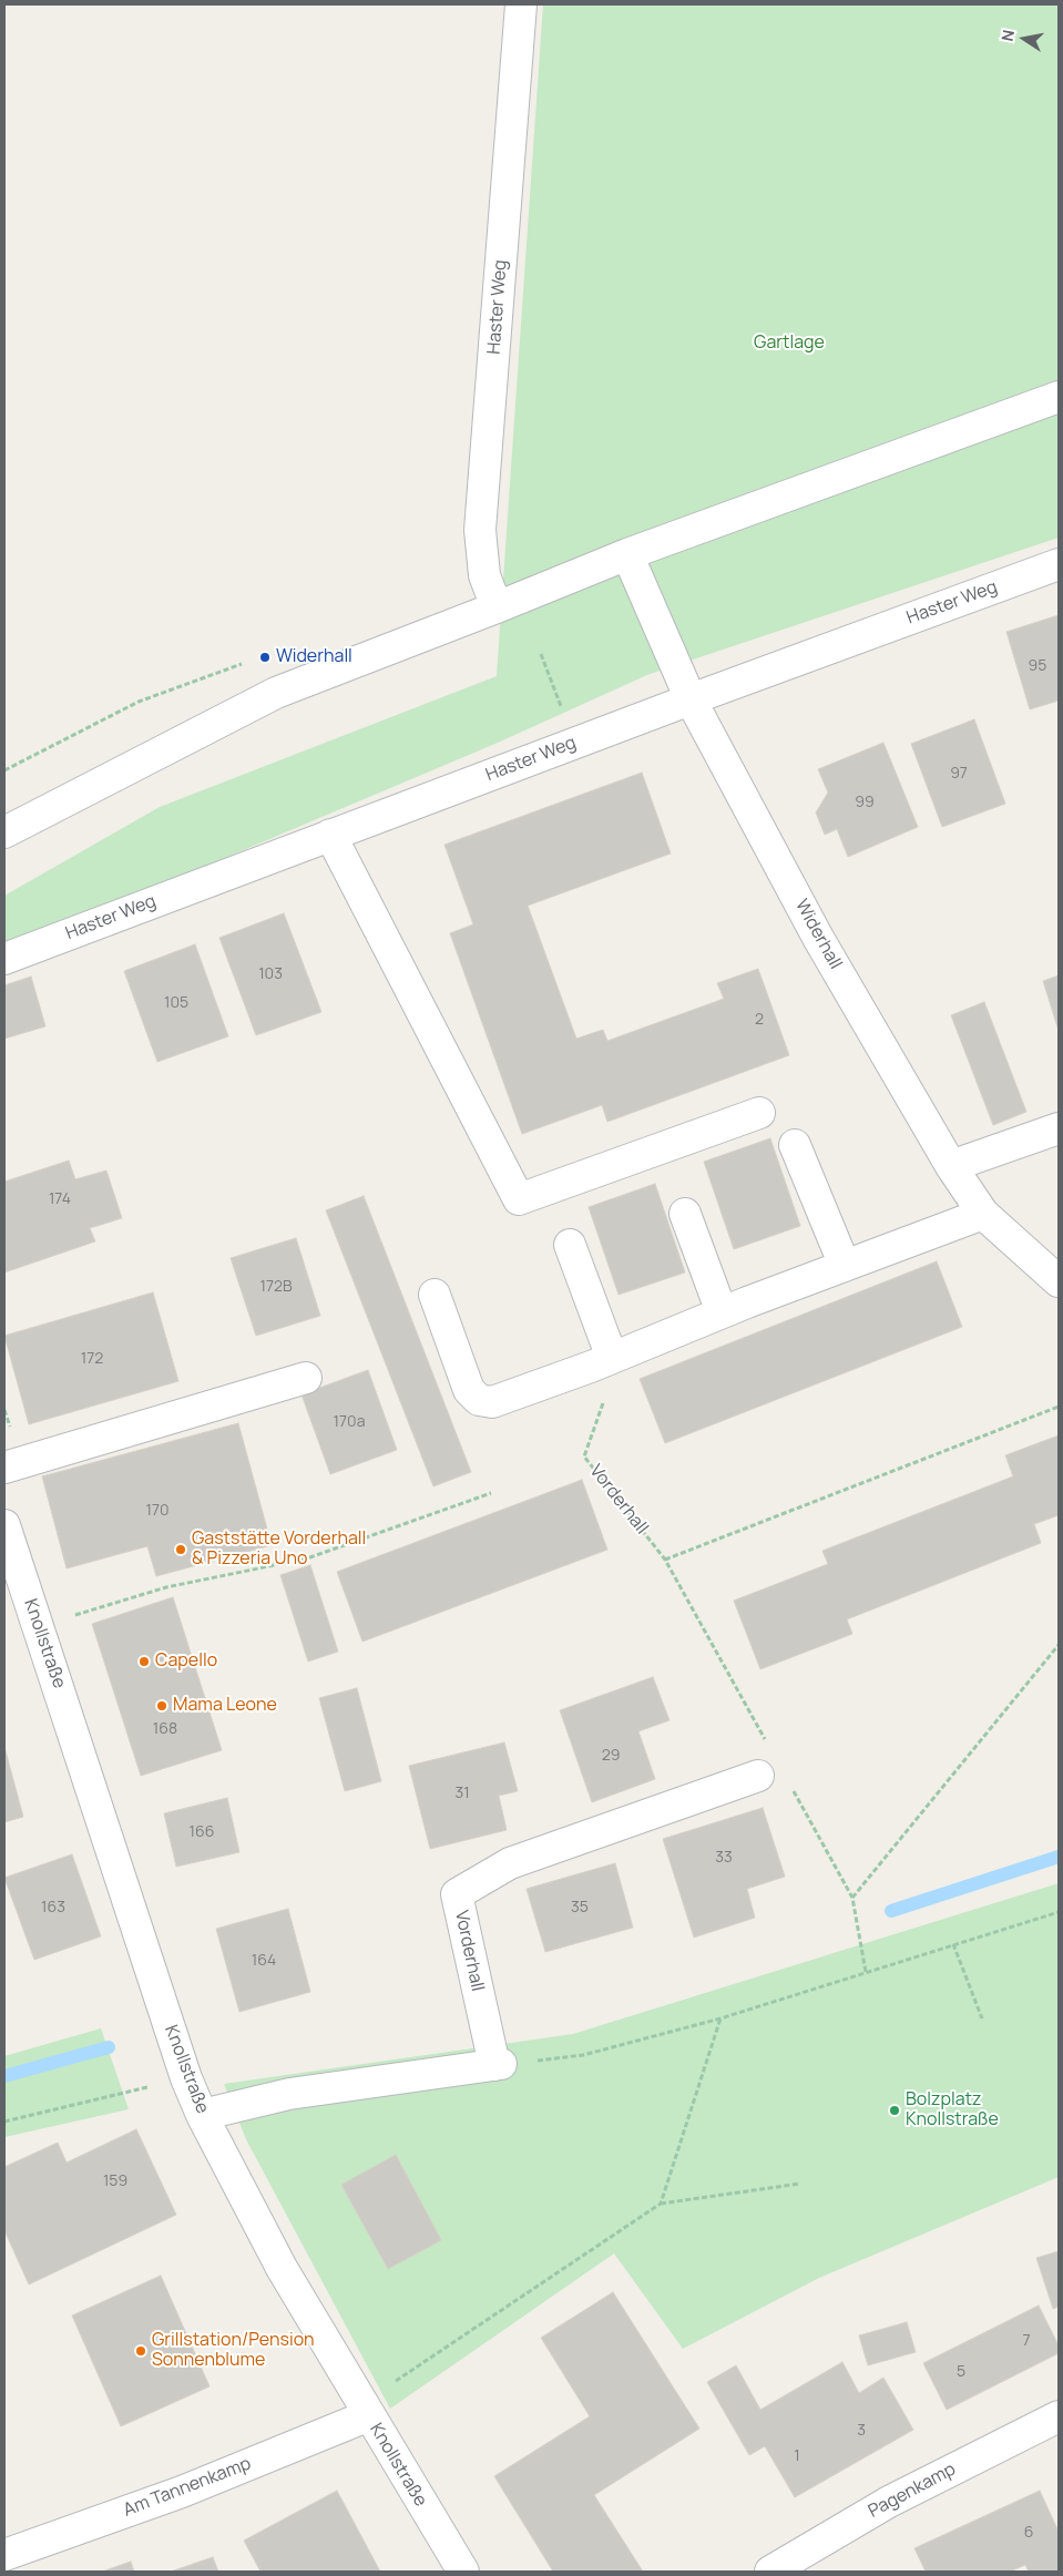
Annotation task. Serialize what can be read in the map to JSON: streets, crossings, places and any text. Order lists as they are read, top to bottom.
{
  "streets": {
    "street": [
      "Haster Weg",
      "Widerhall",
      "Vorderhall",
      "Knollstraße",
      "Am Tannenkamp",
      "Pagenkamp"
    ]
  },
  "crossings": [
    ["Haster Weg", "Widerhall"],
    ["Knollstraße", "Am Tannenkamp"]
  ],
  "parks": ["Gartlage"],
  "places": [
    "Widerhall",
    "Gaststätte Vorderhall & Pizzeria Uno",
    "Capello",
    "Mama Leone",
    "Bolzplatz Knollstraße",
    "Grillstation/Pension Sonnenblume"
  ],
  "house_numbers": [
    "95",
    "97",
    "99",
    "103",
    "105",
    "2",
    "174",
    "172B",
    "172",
    "170a",
    "170",
    "168",
    "29",
    "31",
    "166",
    "33",
    "163",
    "35",
    "164",
    "159",
    "7",
    "5",
    "3",
    "1",
    "6"
  ],
  "north": "left"
}
